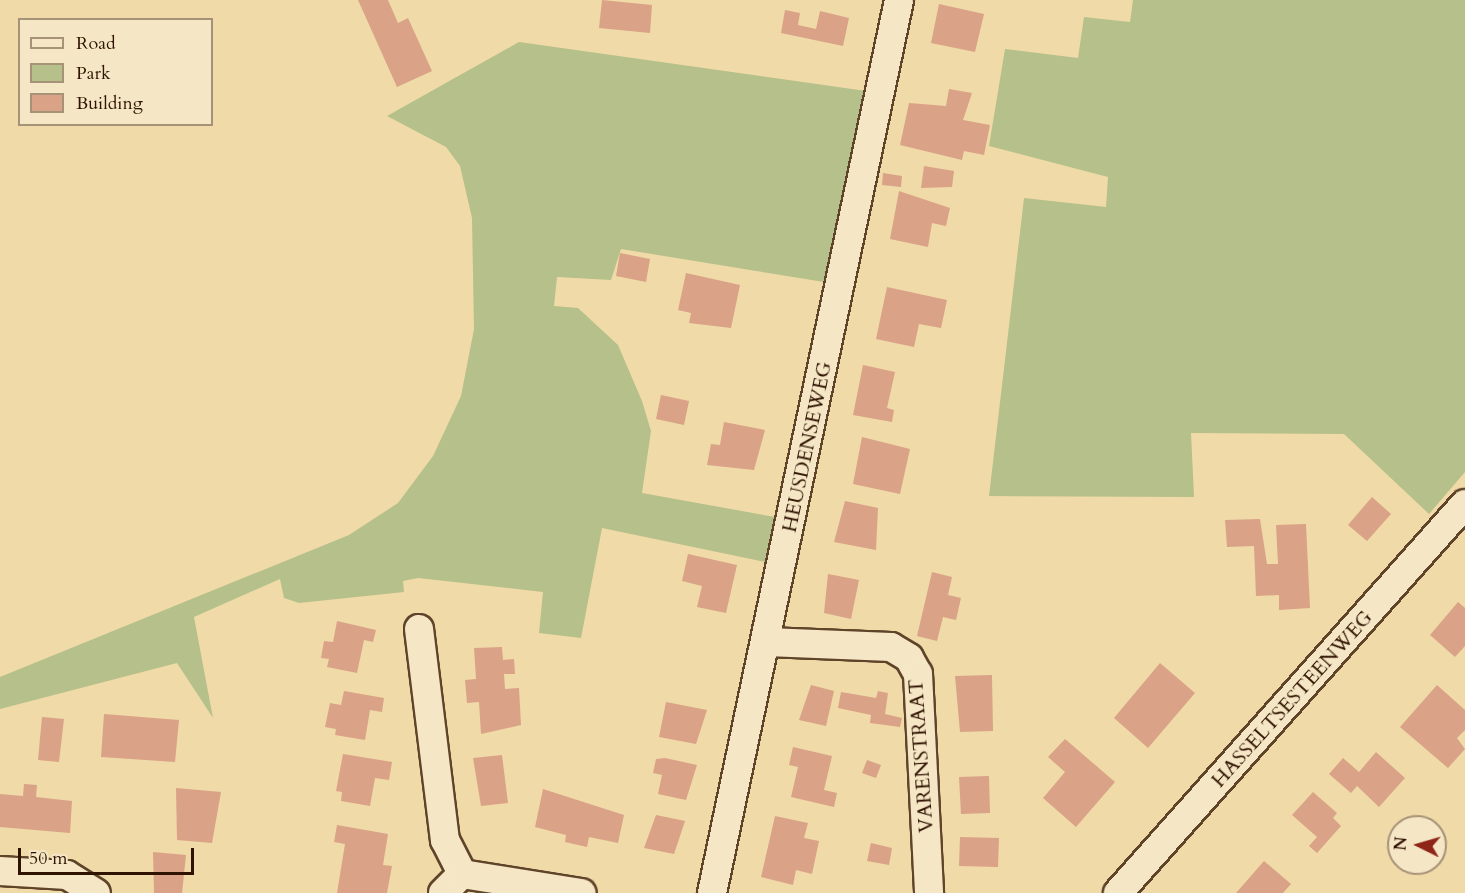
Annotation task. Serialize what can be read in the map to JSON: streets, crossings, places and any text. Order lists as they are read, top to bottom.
{
  "streets": {
    "street": ["HEUSDENSEWEG", "HASSELTSESTEENWEG", "VARENSTRAAT"]
  },
  "crossings": [
    ["HEUSDENSEWEG", "VARENSTRAAT"]
  ],
  "legend": ["Road", "Park", "Building"],
  "scale_bar": "50 m",
  "north": "left"
}
